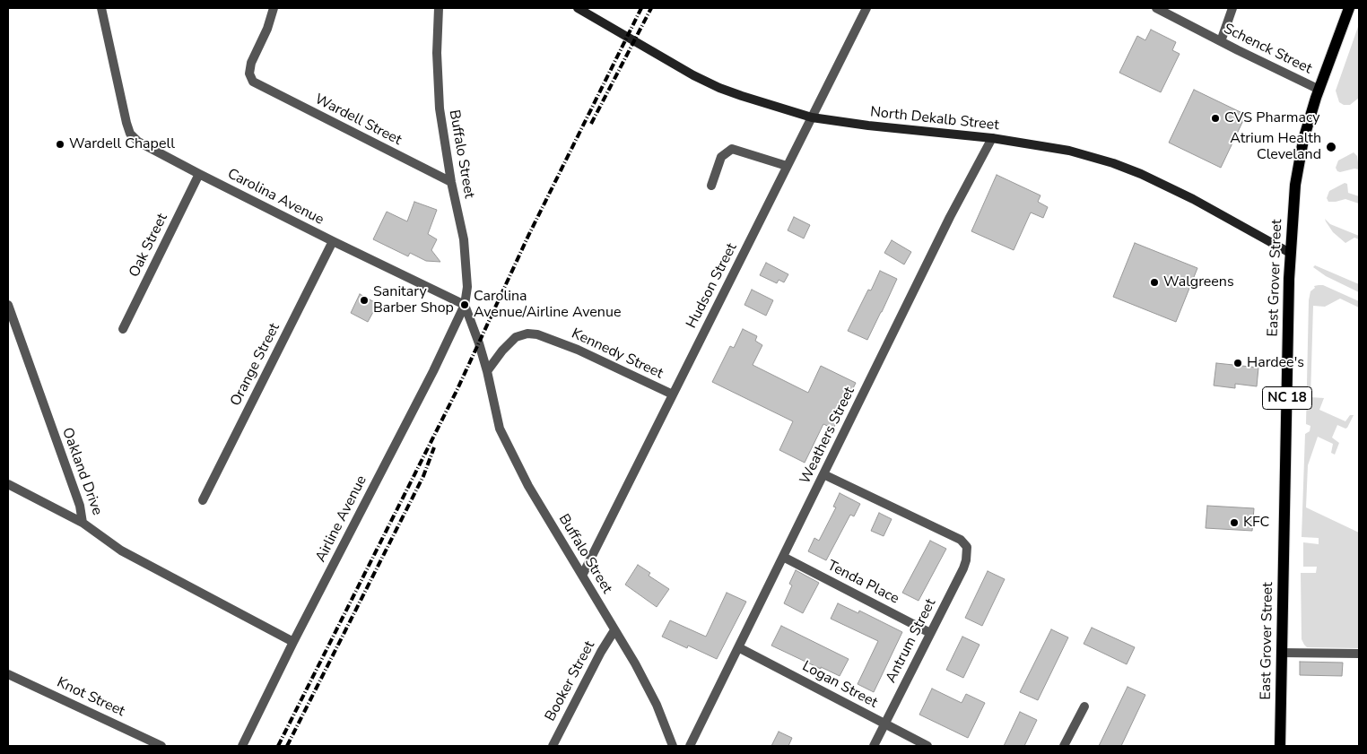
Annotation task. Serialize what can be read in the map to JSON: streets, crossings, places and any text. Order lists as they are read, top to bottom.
{
  "streets": {
    "main road": ["North Dekalb Street", "East Grover Street", "NC 18"],
    "street": [
      "Schenck Street",
      "Wardell Street",
      "Buffalo Street",
      "Carolina Avenue",
      "Oak Street",
      "Hudson Street",
      "Kennedy Street",
      "Orange Street",
      "Weathers Street",
      "Oakland Drive",
      "Airline Avenue",
      "Tenda Place",
      "Antrum Street",
      "Booker Street",
      "Logan Street",
      "Knot Street"
    ]
  },
  "crossings": [
    ["Schenck Street", "East Grover Street"],
    ["North Dekalb Street", "East Grover Street"],
    ["North Dekalb Street", "Hudson Street"],
    ["North Dekalb Street", "Weathers Street"],
    ["Wardell Street", "Buffalo Street"],
    ["Buffalo Street", "Carolina Avenue"],
    ["Buffalo Street", "Hudson Street"],
    ["Buffalo Street", "Kennedy Street"],
    ["Buffalo Street", "Airline Avenue"],
    ["Buffalo Street", "Booker Street"],
    ["Carolina Avenue", "Oak Street"],
    ["Carolina Avenue", "Orange Street"],
    ["Carolina Avenue", "Airline Avenue"],
    ["Hudson Street", "Kennedy Street"],
    ["Weathers Street", "Tenda Place"],
    ["Weathers Street", "Antrum Street"],
    ["Weathers Street", "Logan Street"],
    ["Oakland Drive", "Airline Avenue"],
    ["Tenda Place", "Antrum Street"],
    ["Antrum Street", "Logan Street"]
  ],
  "places": [
    "CVS Pharmacy",
    "Wardell Chapell",
    "Atrium Health Cleveland",
    "Walgreens",
    "Sanitary Barber Shop",
    "Carolina Avenue/Airline Avenue",
    "Hardee's",
    "KFC"
  ]
}
